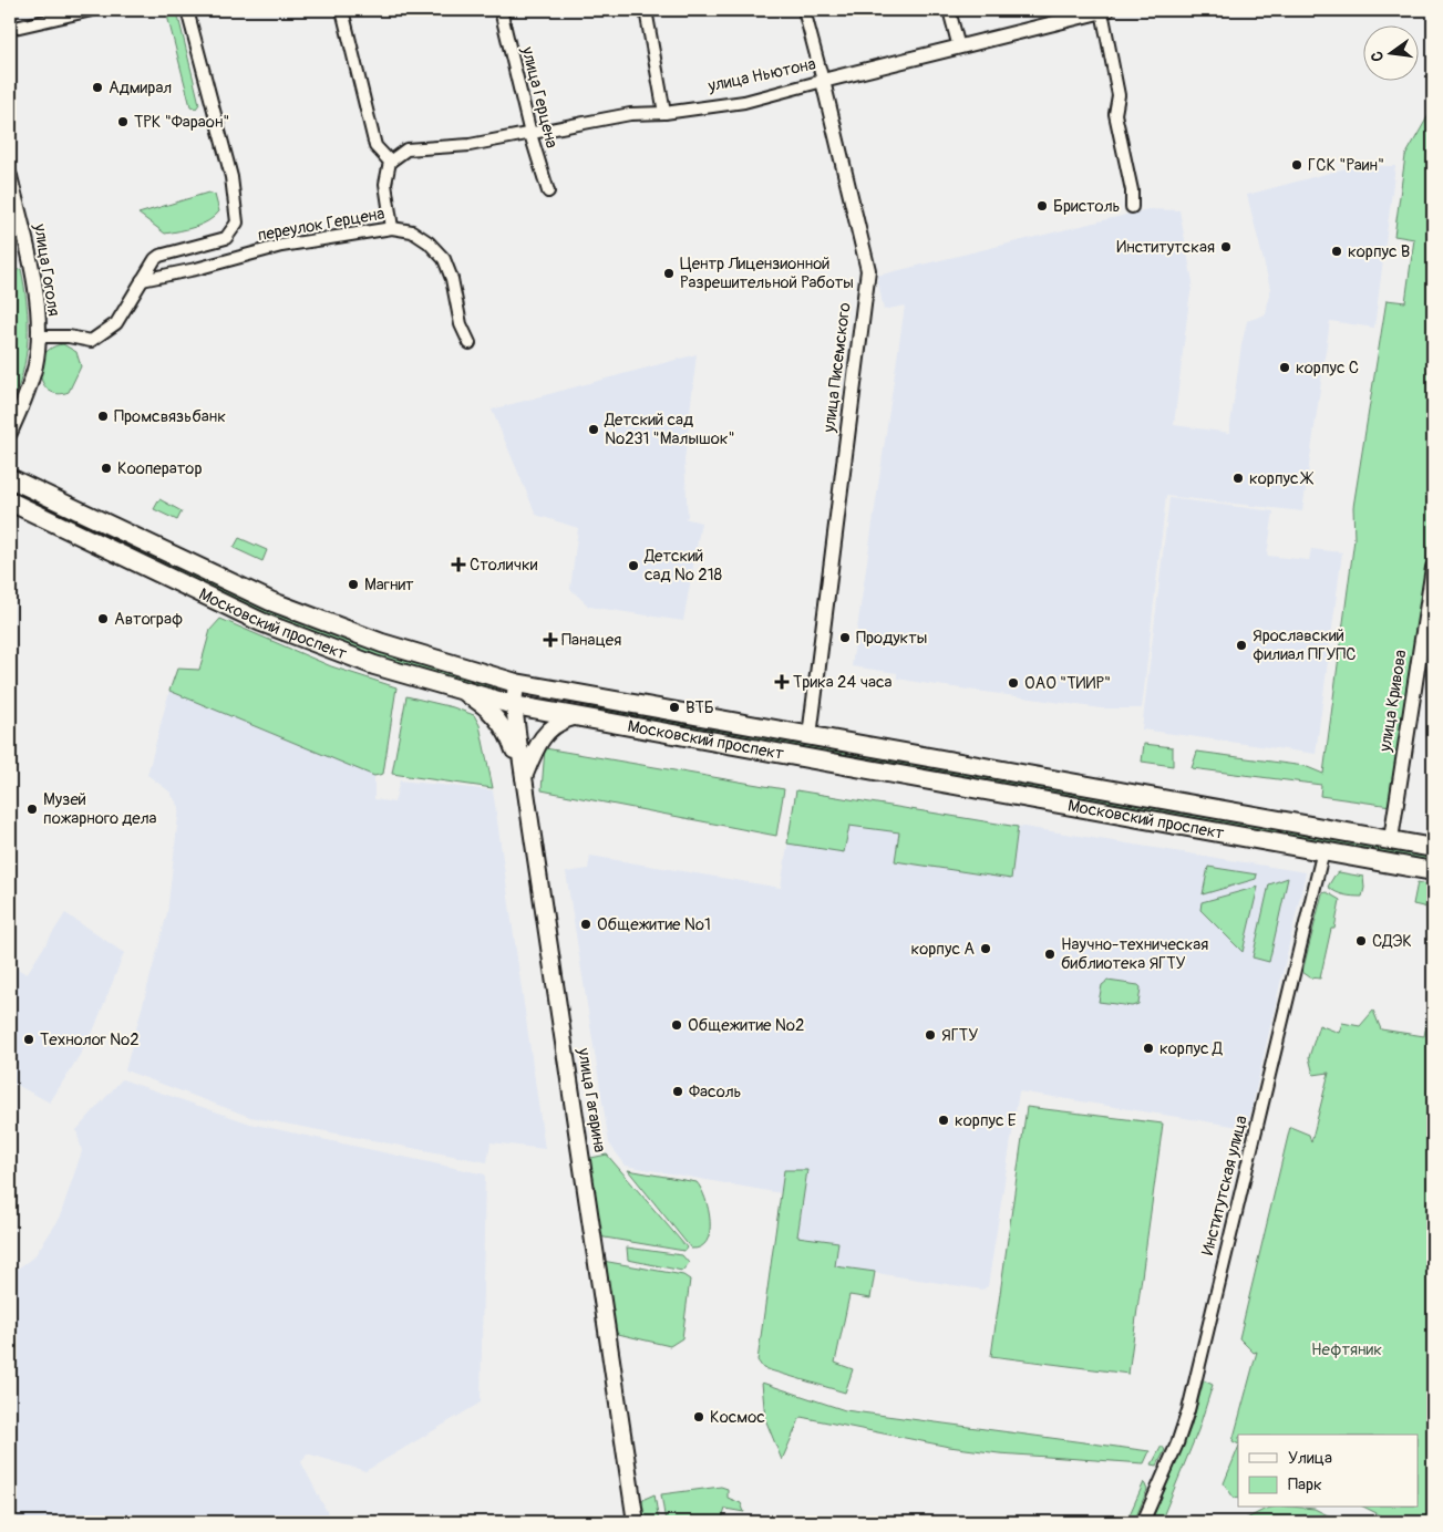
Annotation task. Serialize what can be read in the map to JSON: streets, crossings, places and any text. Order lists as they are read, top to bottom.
{
  "streets": {
    "main road": ["Московский проспект", "улица Гагарина"],
    "street": [
      "улица Ньютона",
      "улица Герцена",
      "переулок Герцена",
      "улица Гоголя",
      "улица Писемского",
      "улица Кривова",
      "Институтская улица"
    ]
  },
  "crossings": [
    ["улица Ньютона", "улица Герцена"],
    ["улица Ньютона", "улица Писемского"],
    ["улица Писемского", "Московский проспект"],
    ["Московский проспект", "улица Кривова"],
    ["Московский проспект", "улица Гагарина"],
    ["Московский проспект", "Институтская улица"]
  ],
  "parks": ["Нефтяник"],
  "places": {
    "other": [
      "Адмирал",
      "ТРК \"Фараон\"",
      "ГСК \"Раин\"",
      "Бристоль",
      "Институтская",
      "корпус В",
      "Центр Лицензионной Разрешительной Работы",
      "корпус С",
      "Промсвязьбанк",
      "Детский сад №231 \"Малышок\"",
      "Кооператор",
      "корпус Ж",
      "Детский сад № 218",
      "Магнит",
      "Автограф",
      "Продукты",
      "Ярославский филиал ПГУПС",
      "ОАО \"ТИИР\"",
      "ВТБ",
      "Музей пожарного дела",
      "Общежитие №1",
      "СДЭК",
      "корпус А",
      "Научно-техническая библиотека ЯГТУ",
      "Общежитие №2",
      "ЯГТУ",
      "Технолог №2",
      "корпус Д",
      "Фасоль",
      "корпус Е",
      "Космос"
    ],
    "health": ["Столички", "Панацея", "Трика 24 часа"]
  },
  "legend": ["Улица", "Парк"],
  "north": "left"
}
